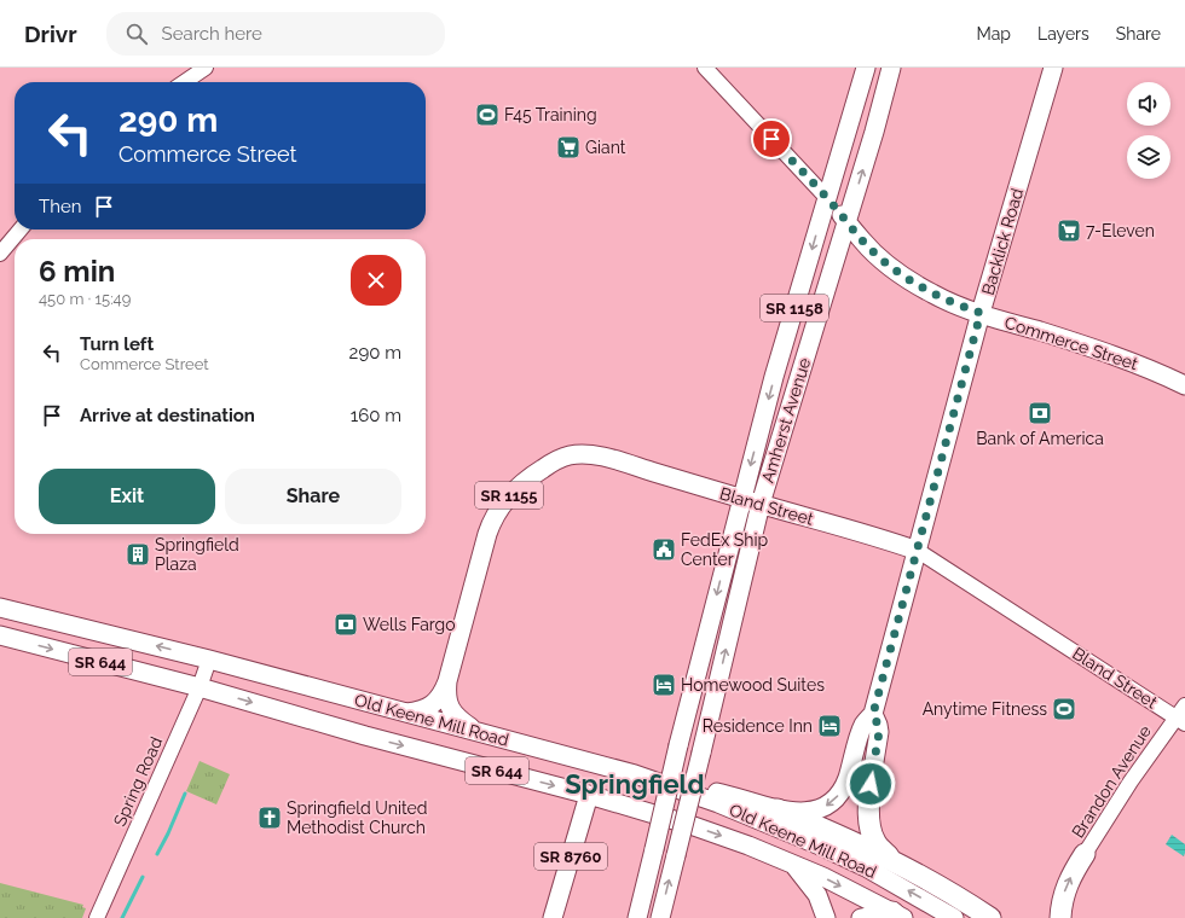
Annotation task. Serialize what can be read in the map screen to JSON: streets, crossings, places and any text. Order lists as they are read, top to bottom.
{
  "streets": {
    "main road": [
      "Backlick Road",
      "SR 1158",
      "Commerce Street",
      "Amherst Avenue",
      "SR 1155",
      "Bland Street",
      "SR 644",
      "Old Keene Mill Road",
      "SR 8760"
    ],
    "street": ["Spring Road", "Brandon Avenue"]
  },
  "crossings": [
    ["Backlick Road", "Commerce Street"],
    ["Backlick Road", "Bland Street"],
    ["Backlick Road", "Old Keene Mill Road"],
    ["Commerce Street", "Amherst Avenue"],
    ["Amherst Avenue", "Bland Street"],
    ["Bland Street", "Brandon Avenue"],
    ["Old Keene Mill Road", "Spring Road"],
    ["Old Keene Mill Road", "SR 8760"]
  ],
  "districts": ["Springfield"],
  "places": {
    "sports": ["F45 Training", "Anytime Fitness"],
    "supermarket": ["Giant", "7-Eleven"],
    "bank": ["Bank of America", "Wells Fargo"],
    "public building": ["FedEx Ship Center"],
    "building": ["Springfield Plaza"],
    "hotel": ["Homewood Suites", "Residence Inn"],
    "church": ["Springfield United Methodist Church"]
  },
  "page": {
    "header": "Drivr",
    "search": "Search here",
    "nav": ["Map", "Layers", "Share"],
    "turn": ["290 m", "Commerce Street"],
    "then": "Then",
    "heading": ["6 min", "450 m · 15:49"],
    "list": [
      {
        "name": "Turn left",
        "note": "Commerce Street",
        "value": "290 m"
      },
      {
        "name": "Arrive at destination",
        "value": "160 m"
      }
    ],
    "buttons": ["Exit", "Share"]
  }
}
